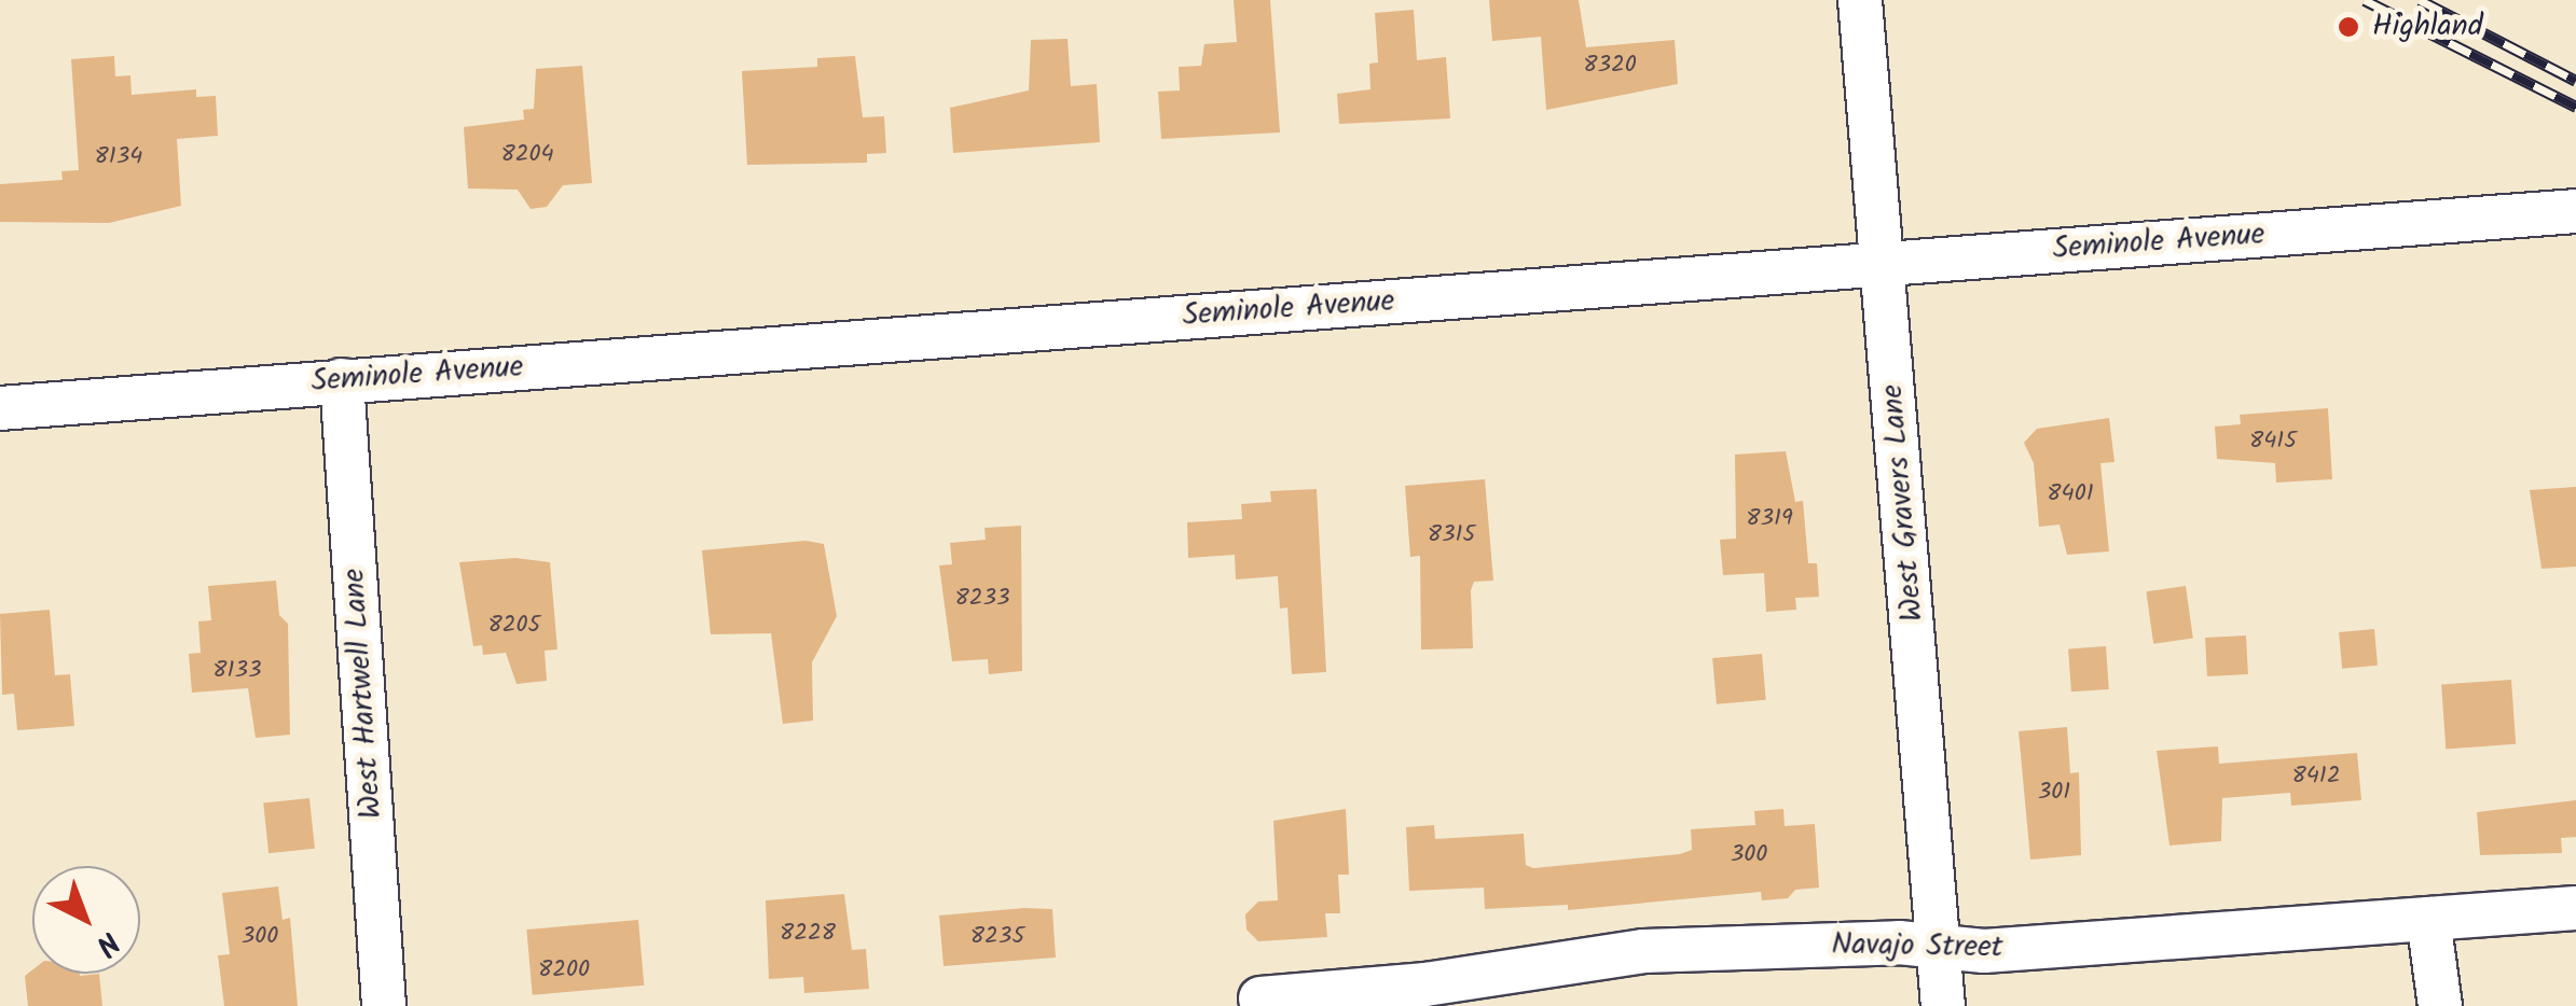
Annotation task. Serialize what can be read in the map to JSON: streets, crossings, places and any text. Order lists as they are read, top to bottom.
{
  "streets": {
    "street": [
      "Seminole Avenue",
      "West Gravers Lane",
      "West Hartwell Lane",
      "Navajo Street"
    ]
  },
  "crossings": [
    ["Seminole Avenue", "West Gravers Lane"],
    ["Seminole Avenue", "West Hartwell Lane"],
    ["West Gravers Lane", "Navajo Street"]
  ],
  "places": ["Highland"],
  "house_numbers": [
    "8320",
    "8204",
    "8134",
    "8415",
    "8401",
    "8319",
    "8315",
    "8233",
    "8205",
    "8133",
    "8412",
    "301",
    "300",
    "8228",
    "300",
    "8235",
    "8200"
  ],
  "north": "bottom right"
}
